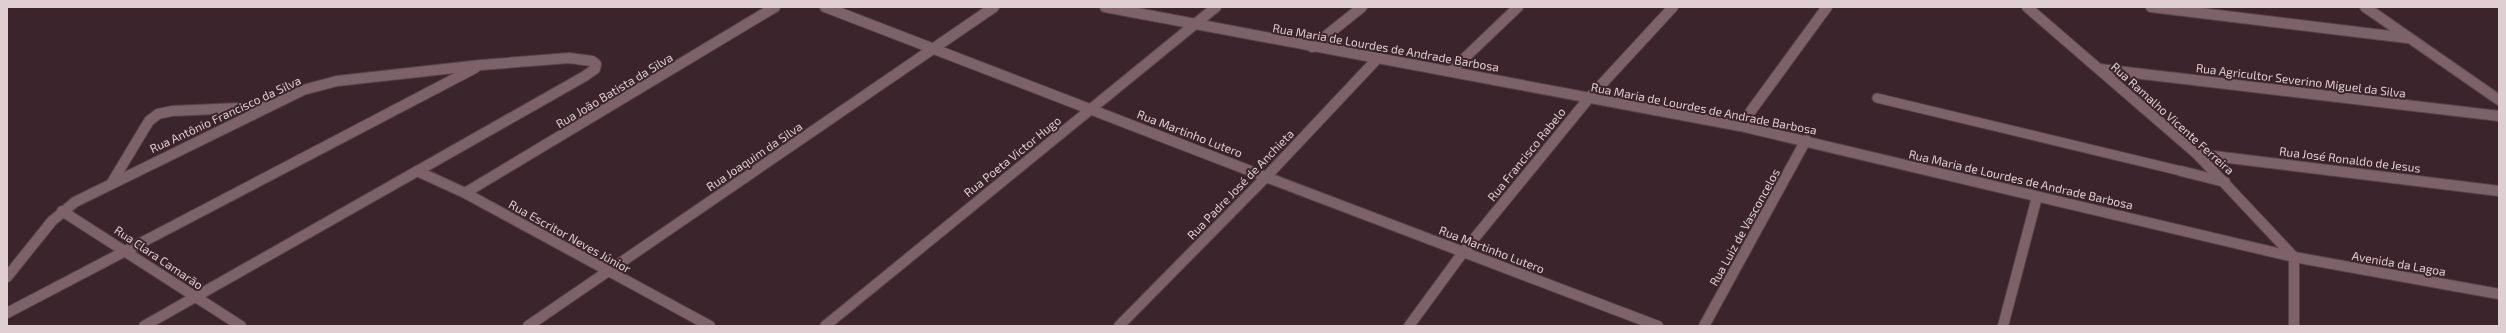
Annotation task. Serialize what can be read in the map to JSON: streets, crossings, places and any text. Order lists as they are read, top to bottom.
{
  "streets": {
    "street": [
      "Rua Maria de Lourdes de Andrade Barbosa",
      "Rua Agricultor Severino Miguel da Silva",
      "Rua João Batista da Silva",
      "Rua Antônio Francisco da Silva",
      "Rua Ramalho Vicente Ferreira",
      "Rua Martinho Lutero",
      "Rua Francisco Rabelo",
      "Rua Joaquim da Silva",
      "Rua Poeta Victor Hugo",
      "Rua José Ronaldo de Jesus",
      "Rua Padre José de Anchieta",
      "Rua Luiz de Vasconcelos",
      "Rua Escritor Neves Júnior",
      "Rua Clara Camarão",
      "Avenida da Lagoa"
    ]
  },
  "crossings": [
    ["Rua Maria de Lourdes de Andrade Barbosa", "Rua Ramalho Vicente Ferreira"],
    ["Rua Maria de Lourdes de Andrade Barbosa", "Rua Francisco Rabelo"],
    ["Rua Maria de Lourdes de Andrade Barbosa", "Rua Poeta Victor Hugo"],
    ["Rua Maria de Lourdes de Andrade Barbosa", "Rua Padre José de Anchieta"],
    ["Rua Maria de Lourdes de Andrade Barbosa", "Rua Luiz de Vasconcelos"],
    ["Rua Maria de Lourdes de Andrade Barbosa", "Avenida da Lagoa"],
    ["Rua Agricultor Severino Miguel da Silva", "Rua Ramalho Vicente Ferreira"],
    ["Rua João Batista da Silva", "Rua Escritor Neves Júnior"],
    ["Rua Antônio Francisco da Silva", "Rua Escritor Neves Júnior"],
    ["Rua Antônio Francisco da Silva", "Rua Clara Camarão"],
    ["Rua Ramalho Vicente Ferreira", "Rua José Ronaldo de Jesus"],
    ["Rua Ramalho Vicente Ferreira", "Avenida da Lagoa"],
    ["Rua Martinho Lutero", "Rua Francisco Rabelo"],
    ["Rua Martinho Lutero", "Rua Joaquim da Silva"],
    ["Rua Martinho Lutero", "Rua Poeta Victor Hugo"],
    ["Rua Martinho Lutero", "Rua Padre José de Anchieta"],
    ["Rua Joaquim da Silva", "Rua Escritor Neves Júnior"]
  ]
}
